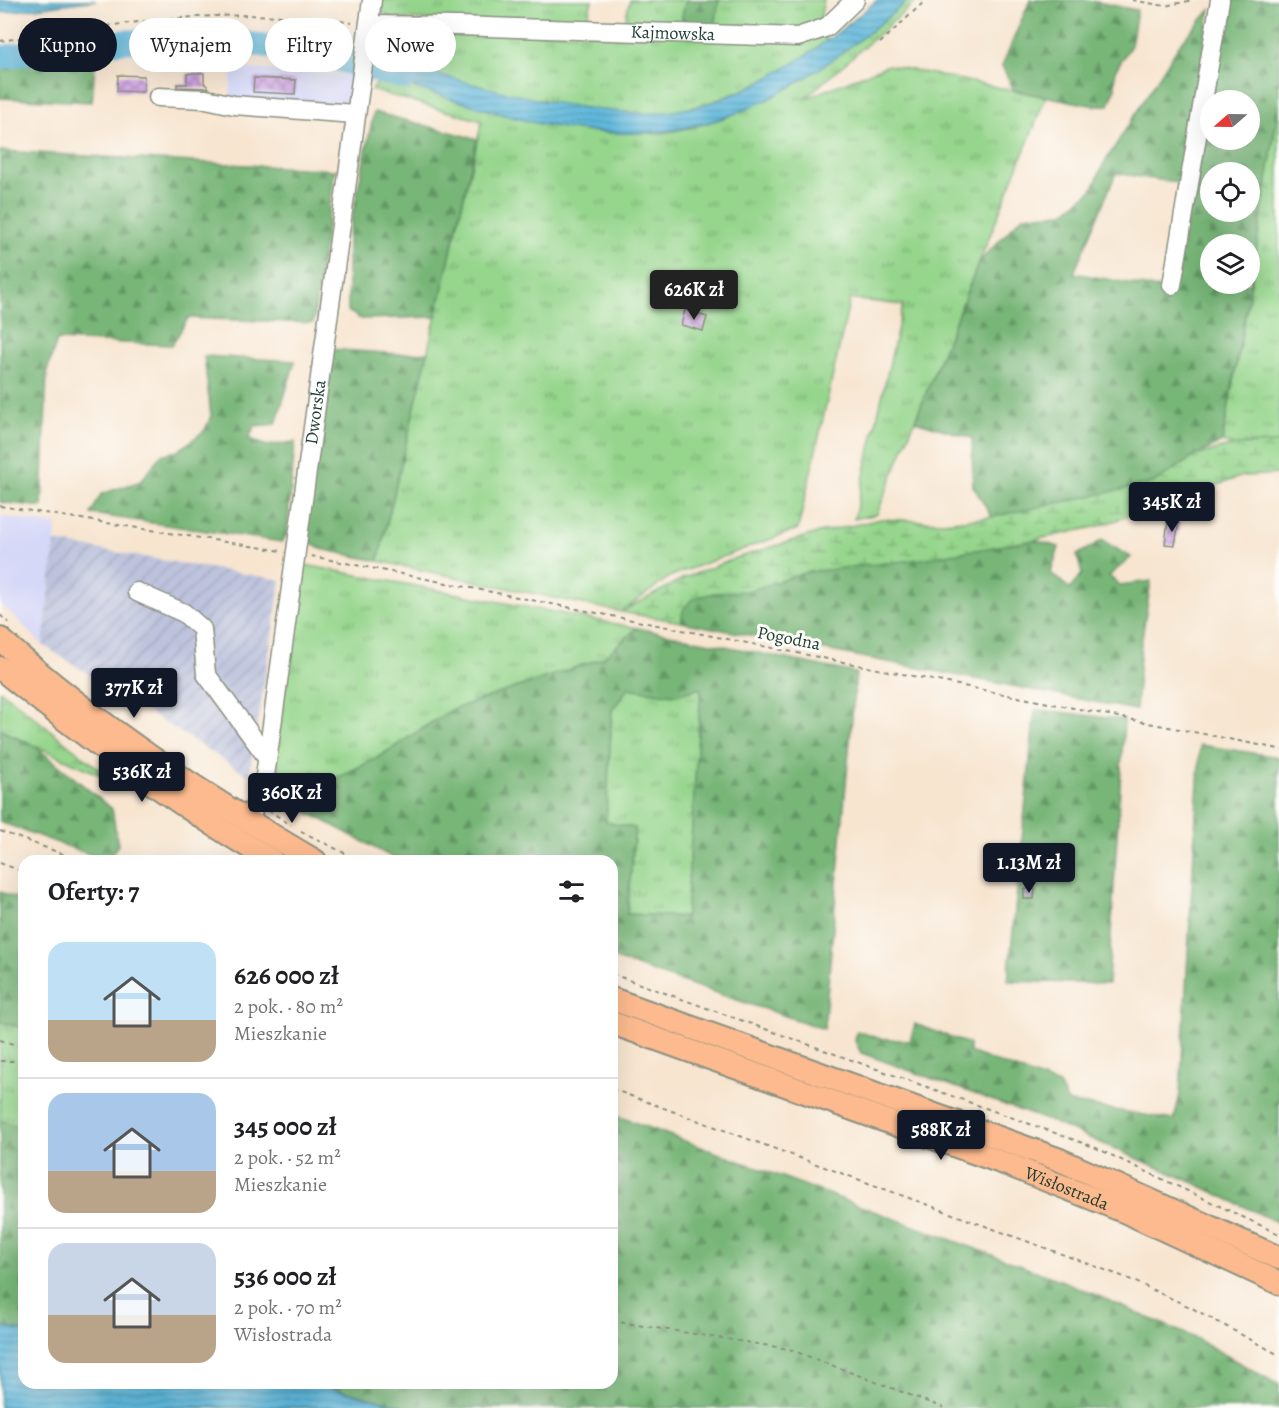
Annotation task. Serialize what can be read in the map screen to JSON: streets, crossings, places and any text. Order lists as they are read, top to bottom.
{
  "streets": {
    "main road": ["Wisłostrada"],
    "street": ["Kajmowska", "Dworska"],
    "path": ["Pogodna"]
  },
  "crossings": [
    ["Dworska", "Pogodna"]
  ],
  "north": "left",
  "page": {
    "chip": [
      "Kupno",
      "Wynajem",
      "Filtry",
      "Nowe"
    ],
    "price": [
      "626K zł",
      "345K zł",
      "377K zł",
      "536K zł",
      "360K zł",
      "1.13M zł",
      "588K zł"
    ],
    "heading": "Oferty: 7",
    "list": [
      {
        "name": "626 000 zł",
        "note": "2 pok. · 80 m² · Mieszkanie"
      },
      {
        "name": "345 000 zł",
        "note": "2 pok. · 52 m² · Mieszkanie"
      },
      {
        "name": "536 000 zł",
        "note": "2 pok. · 70 m² · Wisłostrada"
      }
    ]
  }
}
